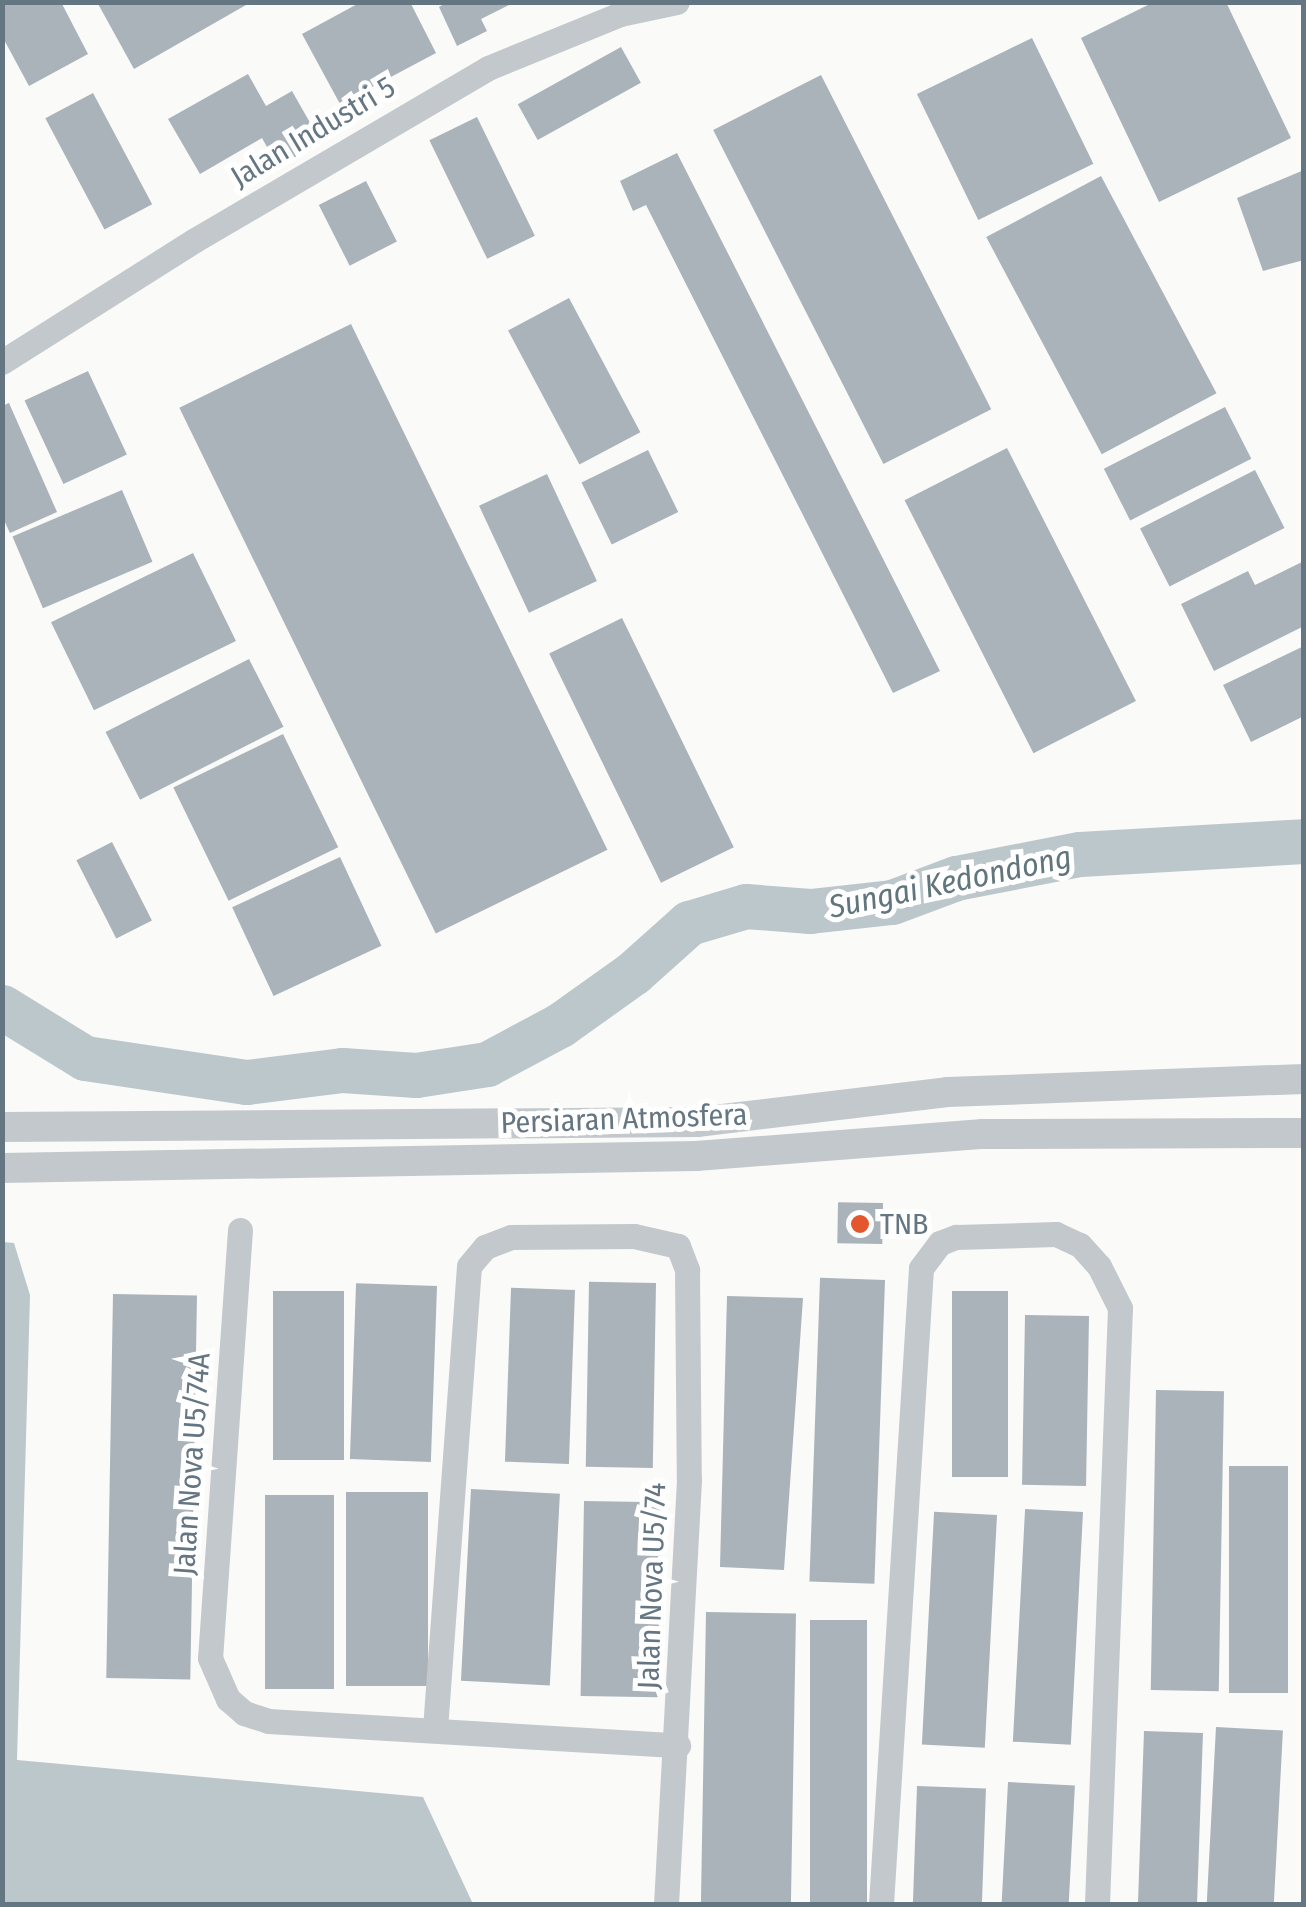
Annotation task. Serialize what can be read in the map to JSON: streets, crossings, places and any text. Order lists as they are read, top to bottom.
{
  "streets": {
    "street": [
      "Jalan Industri 5",
      "Persiaran Atmosfera",
      "Jalan Nova U5/74A",
      "Jalan Nova U5/74"
    ]
  },
  "crossings": [
    ["Jalan Nova U5/74A", "Jalan Nova U5/74"]
  ],
  "water": ["Sungai Kedondong"],
  "places": ["TNB"]
}
